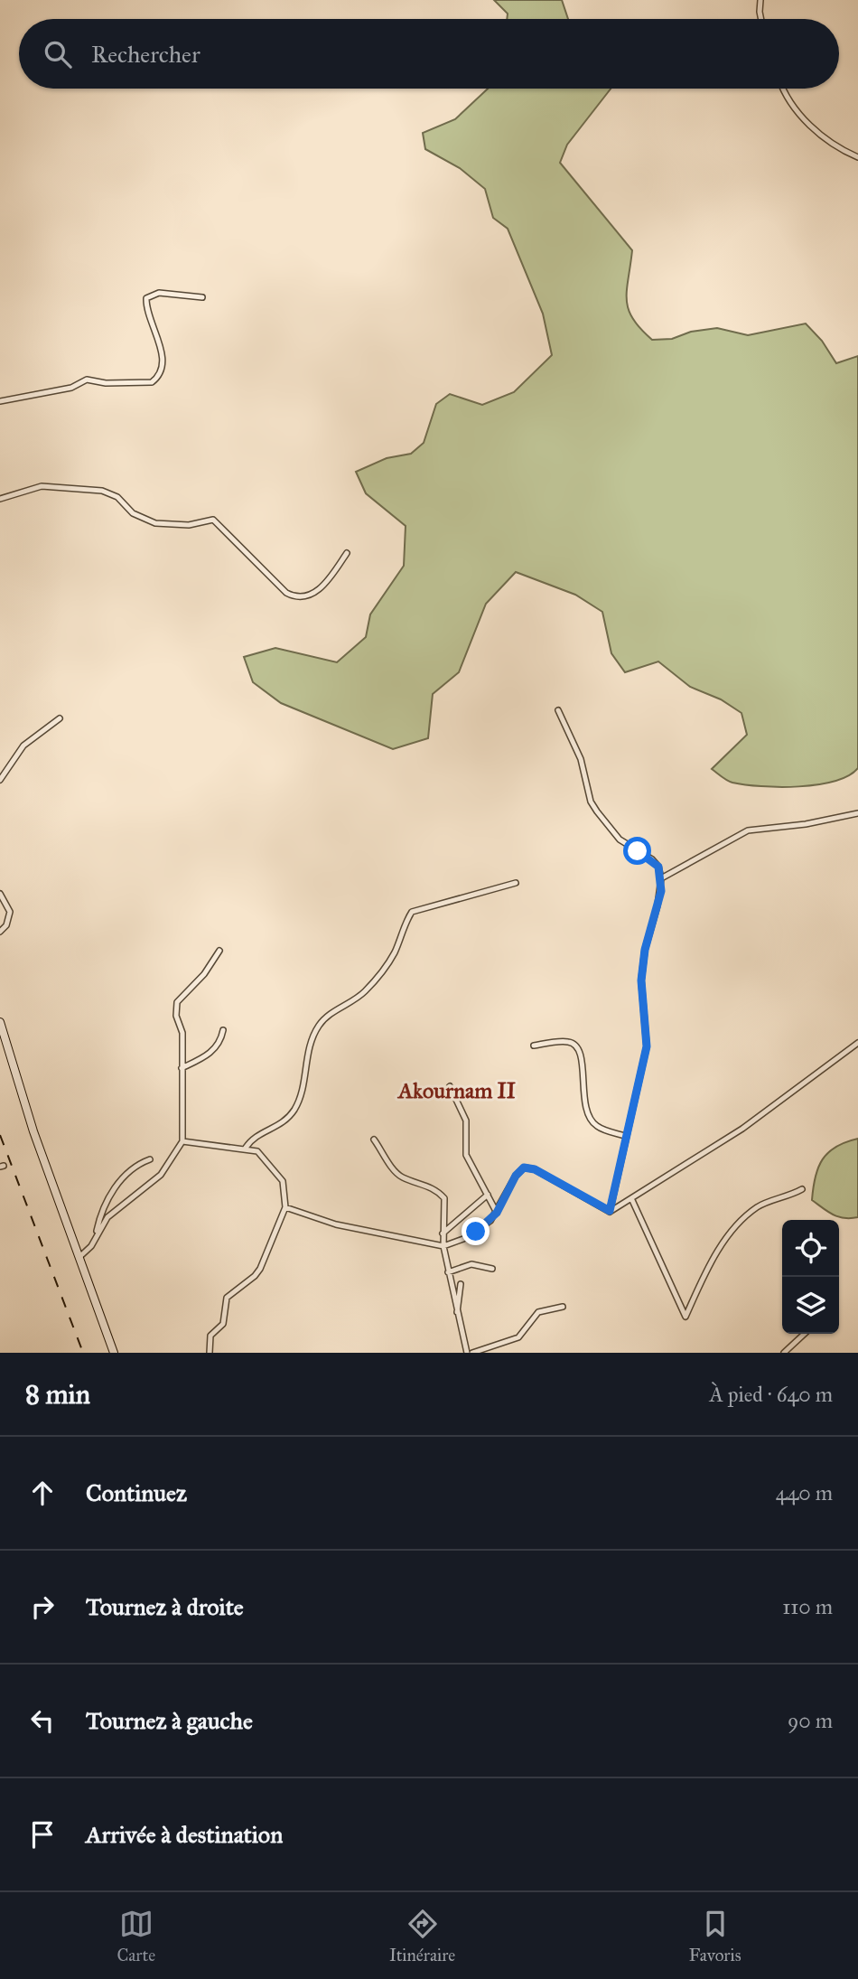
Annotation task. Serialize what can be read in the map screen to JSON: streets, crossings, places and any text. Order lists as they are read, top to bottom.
{
  "districts": ["Akournam II"],
  "page": {
    "search": "Rechercher",
    "heading": ["8 min", "À pied · 640 m"],
    "list": [
      ["Continuez", "440 m"],
      ["Tournez à droite", "110 m"],
      ["Tournez à gauche", "90 m"],
      "Arrivée à destination"
    ],
    "nav": ["Carte", "Itinéraire", "Favoris"]
  }
}
